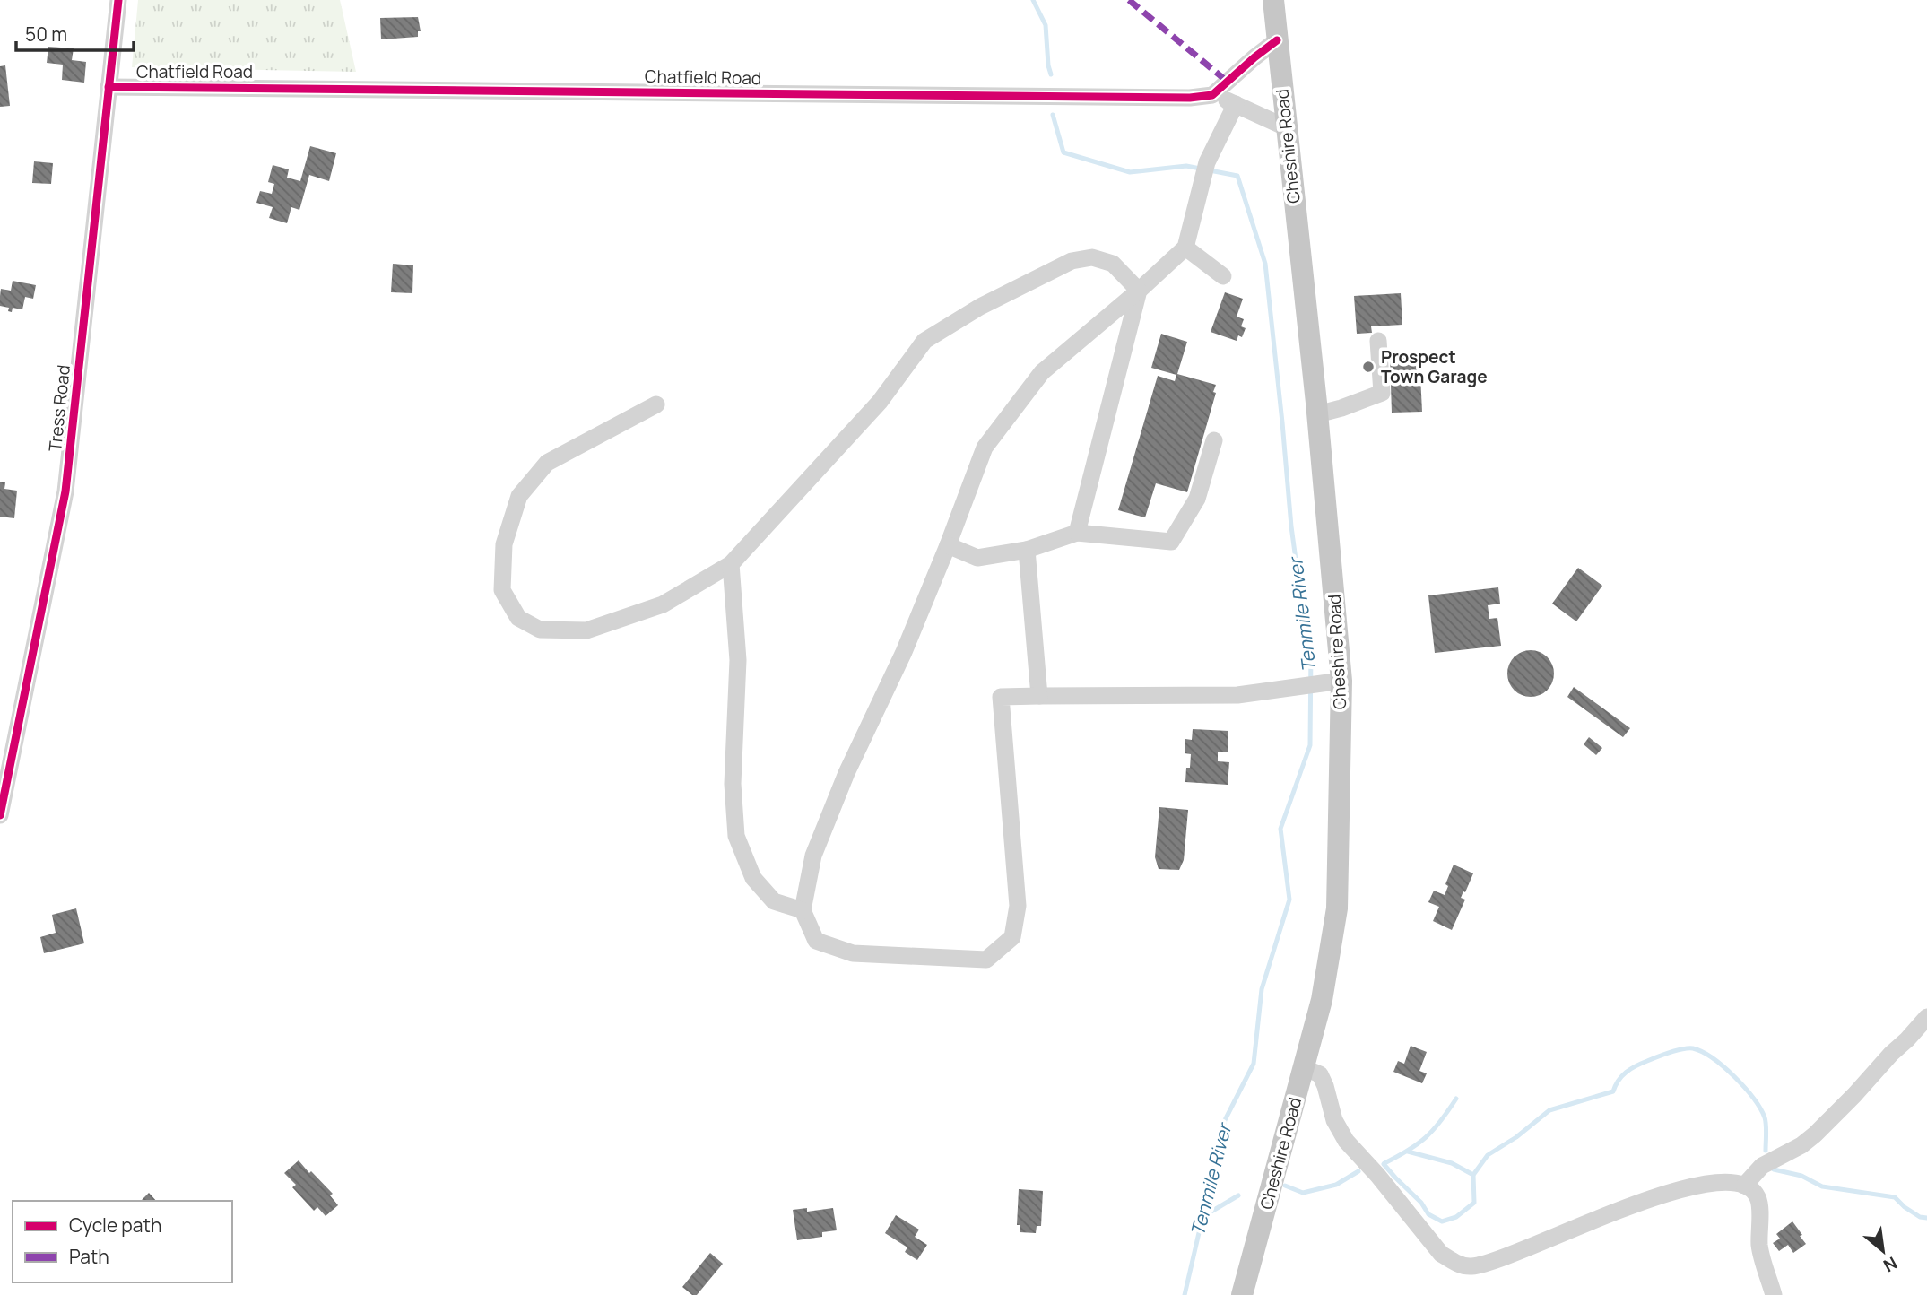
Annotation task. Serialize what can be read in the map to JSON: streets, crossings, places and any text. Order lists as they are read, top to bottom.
{
  "streets": {
    "main road": ["Cheshire Road"],
    "street": ["Chatfield Road", "Tress Road"]
  },
  "crossings": [
    ["Chatfield Road", "Cheshire Road"],
    ["Chatfield Road", "Tress Road"]
  ],
  "water": ["Tenmile River"],
  "places": ["Prospect Town Garage"],
  "legend": ["Cycle path", "Path"],
  "scale_bar": "50 m",
  "north": "bottom right"
}
